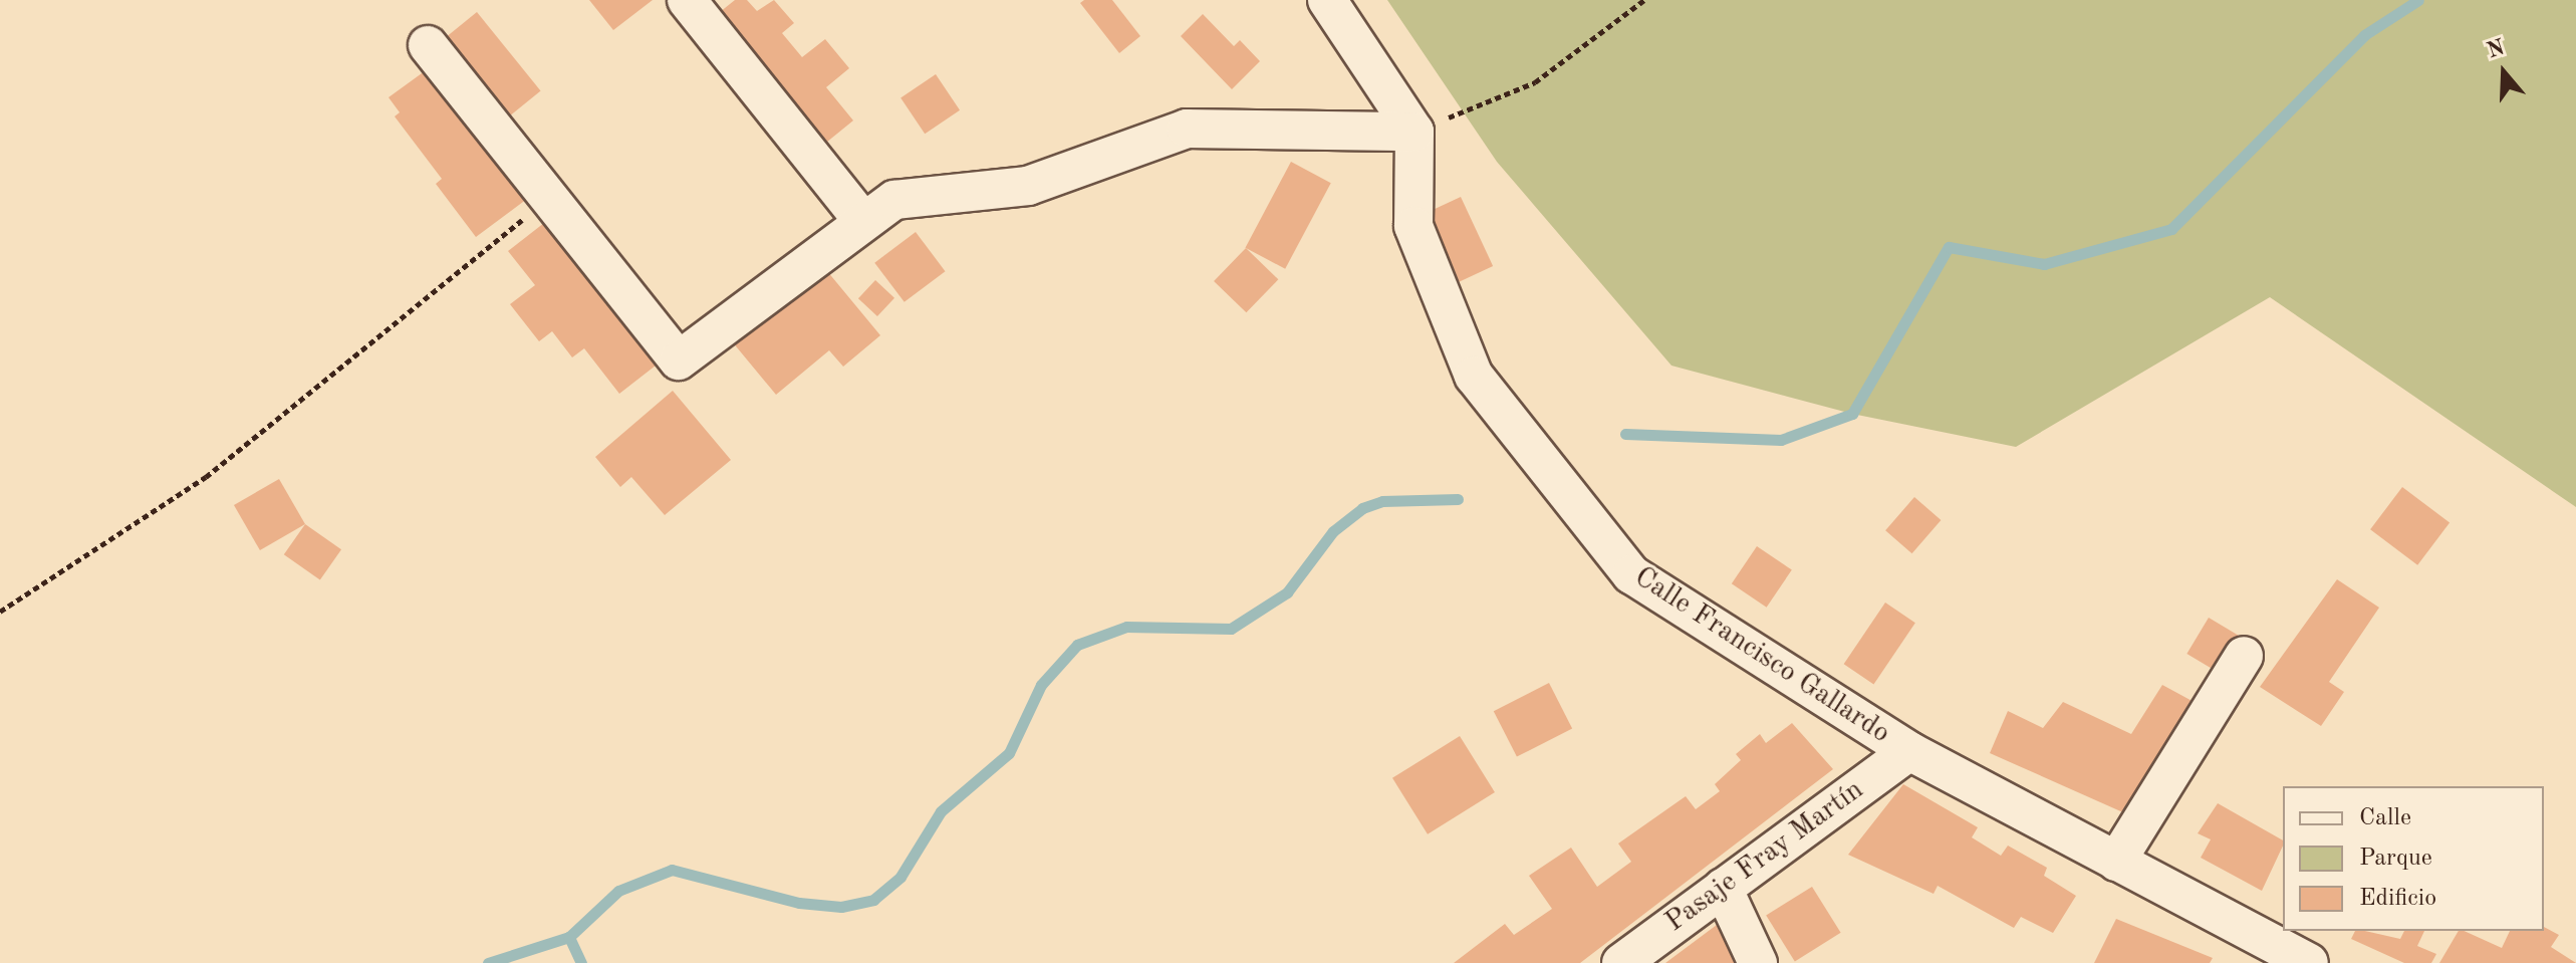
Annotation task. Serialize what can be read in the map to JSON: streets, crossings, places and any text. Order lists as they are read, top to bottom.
{
  "streets": {
    "street": ["Calle Francisco Gallardo", "Pasaje Fray Martín"]
  },
  "crossings": [
    ["Calle Francisco Gallardo", "Pasaje Fray Martín"]
  ],
  "legend": ["Calle", "Parque", "Edificio"],
  "north": "top"
}
